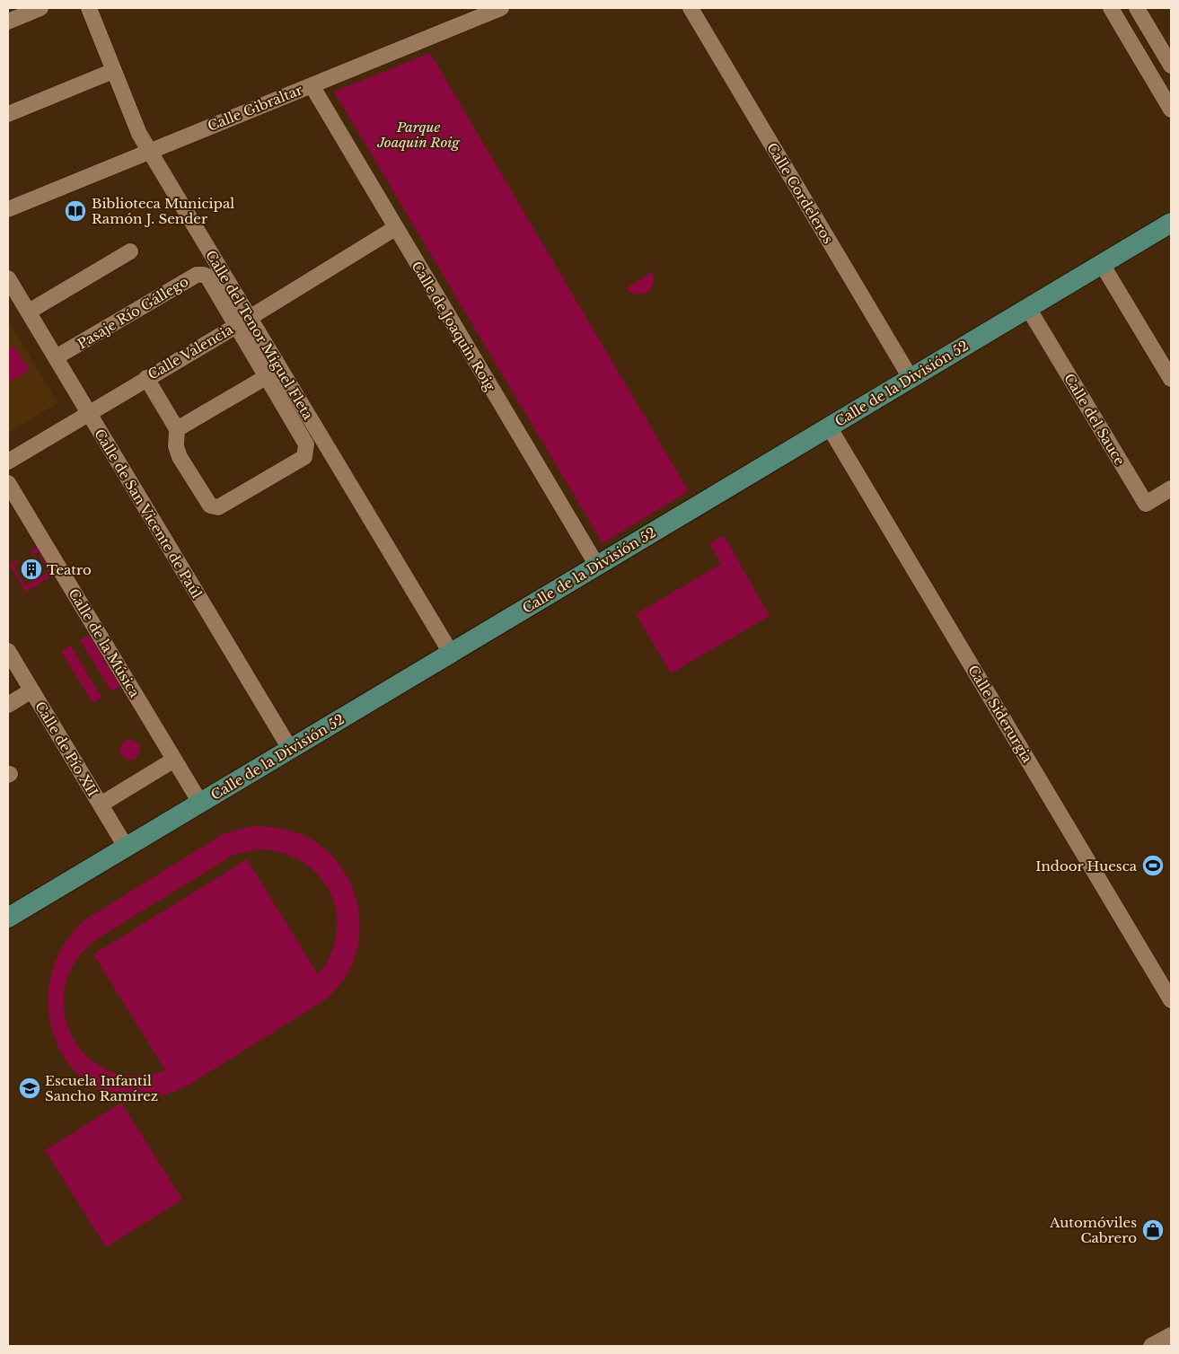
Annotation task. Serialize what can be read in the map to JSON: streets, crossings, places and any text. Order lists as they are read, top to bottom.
{
  "streets": {
    "main road": ["Calle de la División 52"],
    "street": [
      "Calle Gibraltar",
      "Calle Cordeleros",
      "Pasaje Río Gállego",
      "Calle de Joaquin Roig",
      "Calle del Tenor Miguel Fleta",
      "Calle Valencia",
      "Calle del Sauce",
      "Calle de San Vicente de Paúl",
      "Calle de la Música",
      "Calle Siderurgia",
      "Calle de Pío XII"
    ]
  },
  "crossings": [
    ["Calle Gibraltar", "Calle de Joaquin Roig"],
    ["Calle Gibraltar", "Calle del Tenor Miguel Fleta"],
    ["Calle Cordeleros", "Calle de la División 52"],
    ["Pasaje Río Gállego", "Calle del Tenor Miguel Fleta"],
    ["Pasaje Río Gállego", "Calle Valencia"],
    ["Pasaje Río Gállego", "Calle de San Vicente de Paúl"],
    ["Calle de Joaquin Roig", "Calle Valencia"],
    ["Calle de Joaquin Roig", "Calle de la División 52"],
    ["Calle del Tenor Miguel Fleta", "Calle Valencia"],
    ["Calle del Tenor Miguel Fleta", "Calle de la División 52"],
    ["Calle Valencia", "Calle de San Vicente de Paúl"],
    ["Calle de la División 52", "Calle del Sauce"],
    ["Calle de la División 52", "Calle de San Vicente de Paúl"],
    ["Calle de la División 52", "Calle de la Música"],
    ["Calle de la División 52", "Calle Siderurgia"],
    ["Calle de la División 52", "Calle de Pío XII"]
  ],
  "parks": ["Parque Joaquin Roig"],
  "places": {
    "library": ["Biblioteca Municipal Ramón J. Sender"],
    "building": ["Teatro"],
    "sports": ["Indoor Huesca"],
    "school or university": ["Escuela Infantil Sancho Ramírez"],
    "shop": ["Automóviles Cabrero"]
  }
}
